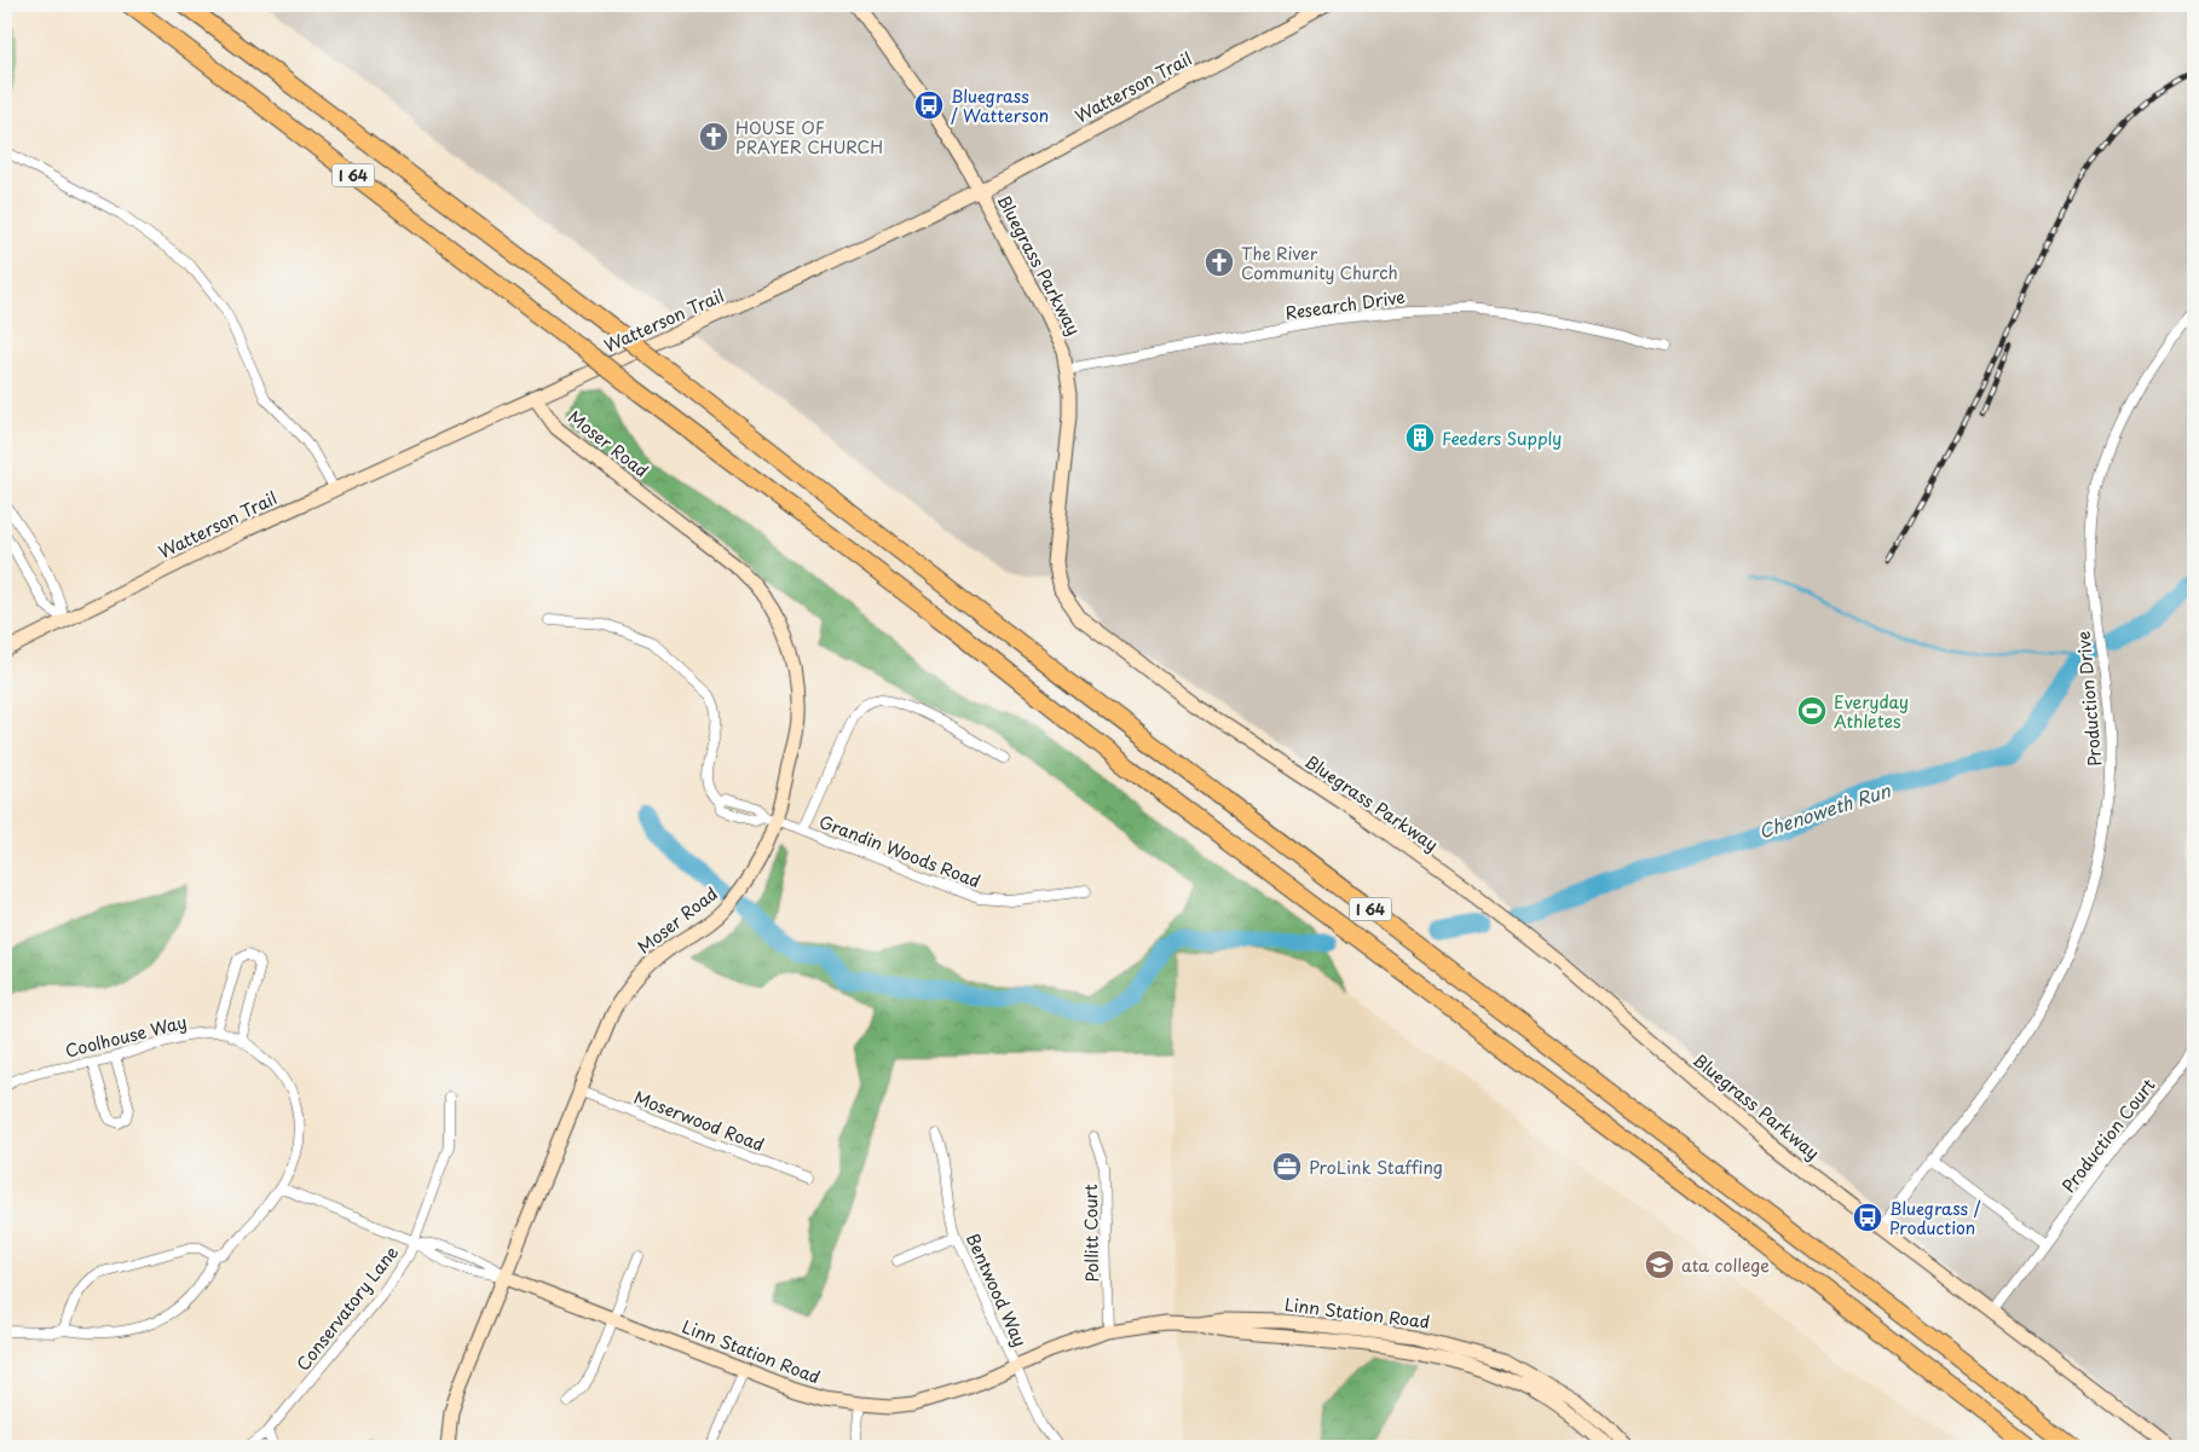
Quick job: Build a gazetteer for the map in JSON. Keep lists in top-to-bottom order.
{
  "streets": {
    "highway": ["I 64"],
    "street": [
      "Watterson Trail",
      "Bluegrass Parkway",
      "Research Drive",
      "Moser Road",
      "Production Drive",
      "Grandin Woods Road",
      "Coolhouse Way",
      "Moserwood Road",
      "Production Court",
      "Pollitt Court",
      "Bentwood Way",
      "Conservatory Lane",
      "Linn Station Road"
    ]
  },
  "crossings": [
    ["Watterson Trail", "Bluegrass Parkway"],
    ["Watterson Trail", "Moser Road"],
    ["Bluegrass Parkway", "Research Drive"],
    ["Bluegrass Parkway", "Production Drive"],
    ["Bluegrass Parkway", "Production Court"],
    ["Moser Road", "Grandin Woods Road"],
    ["Moser Road", "Moserwood Road"],
    ["Moser Road", "Linn Station Road"],
    ["Coolhouse Way", "Linn Station Road"],
    ["Pollitt Court", "Linn Station Road"],
    ["Bentwood Way", "Linn Station Road"],
    ["Conservatory Lane", "Linn Station Road"]
  ],
  "water": ["Chenoweth Run"],
  "places": {
    "bus stop": ["Bluegrass / Watterson", "Bluegrass / Production"],
    "church": ["HOUSE OF PRAYER CHURCH", "The River Community Church"],
    "building": ["Feeders Supply"],
    "sports": ["Everyday Athletes"],
    "office": ["ProLink Staffing"],
    "school or university": ["ata college"]
  }
}
